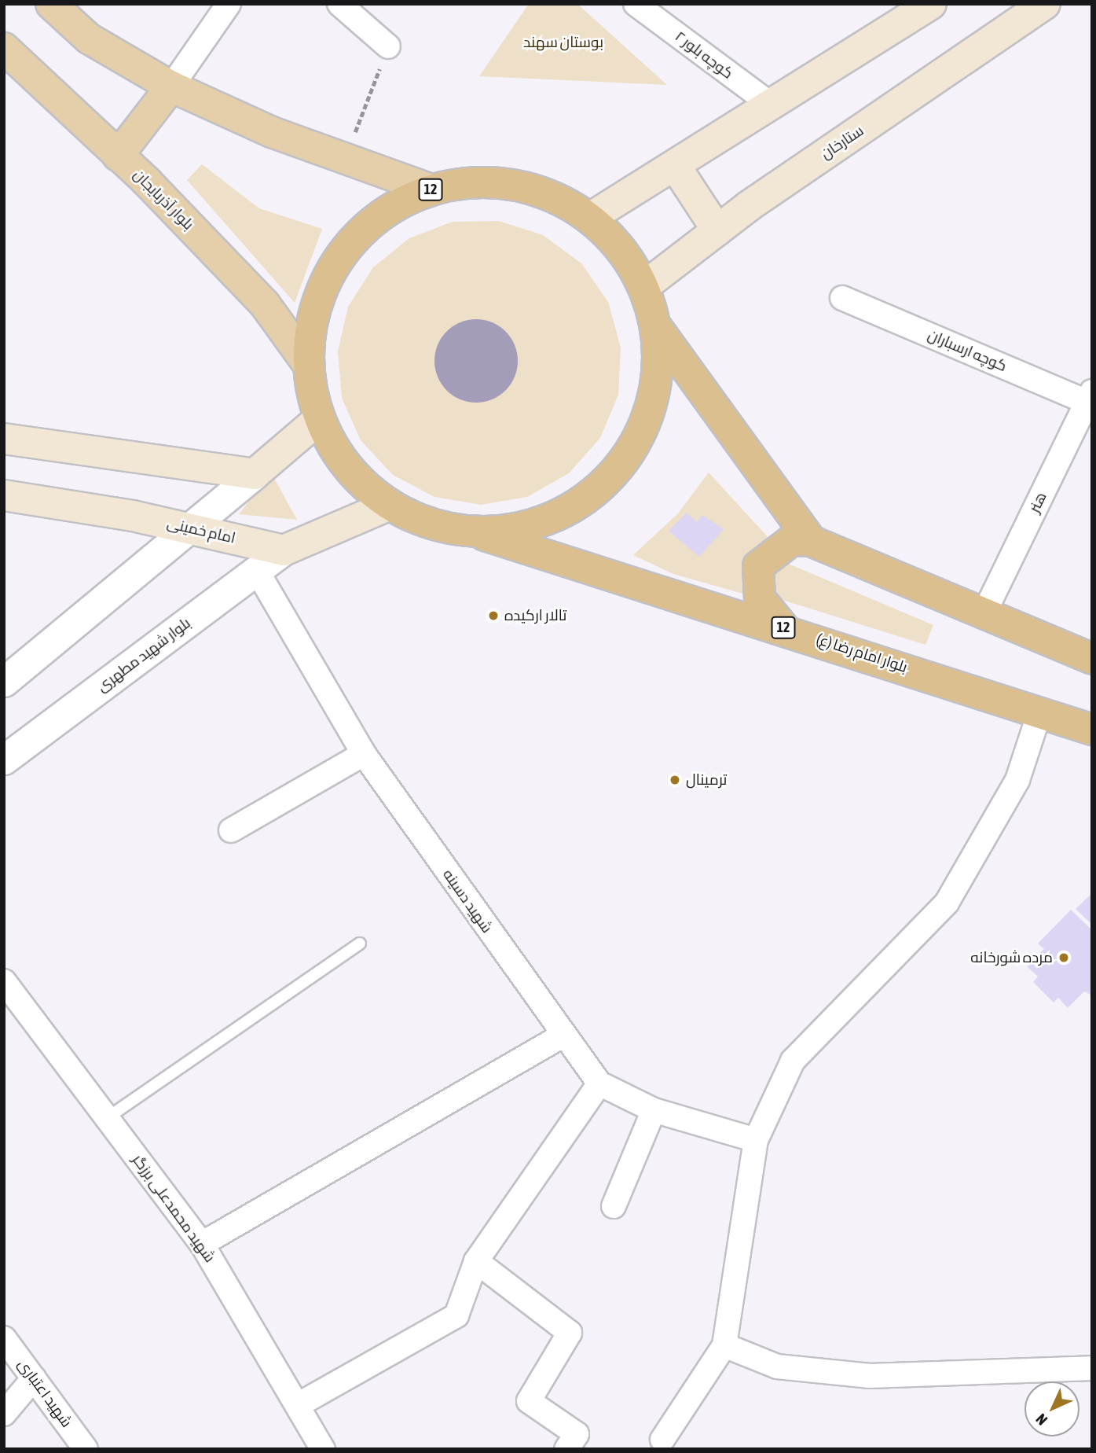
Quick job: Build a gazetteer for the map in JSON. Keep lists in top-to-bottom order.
{
  "streets": {
    "highway": ["12", "بلوار امام رضا (ع)"],
    "main road": ["ستارخان", "بلوار آذربایجان", "امام خمینی"],
    "street": [
      "کوچه بلور ۲",
      "کوچه ارسباران",
      "هنر",
      "بلوار شهید مطهری",
      "شهید دسینه",
      "شهید محمدعلی برزگر",
      "شهید اعتباری"
    ]
  },
  "crossings": [
    ["ستارخان", "12"],
    ["12", "بلوار آذربایجان"],
    ["12", "بلوار امام رضا (ع)"],
    ["کوچه ارسباران", "هنر"],
    ["امام خمینی", "بلوار شهید مطهری"],
    ["بلوار شهید مطهری", "شهید دسینه"]
  ],
  "parks": ["بوستان سهند"],
  "places": ["تالار ارکیده", "ترمینال", "مرده شورخانه"],
  "north": "bottom left"
}
